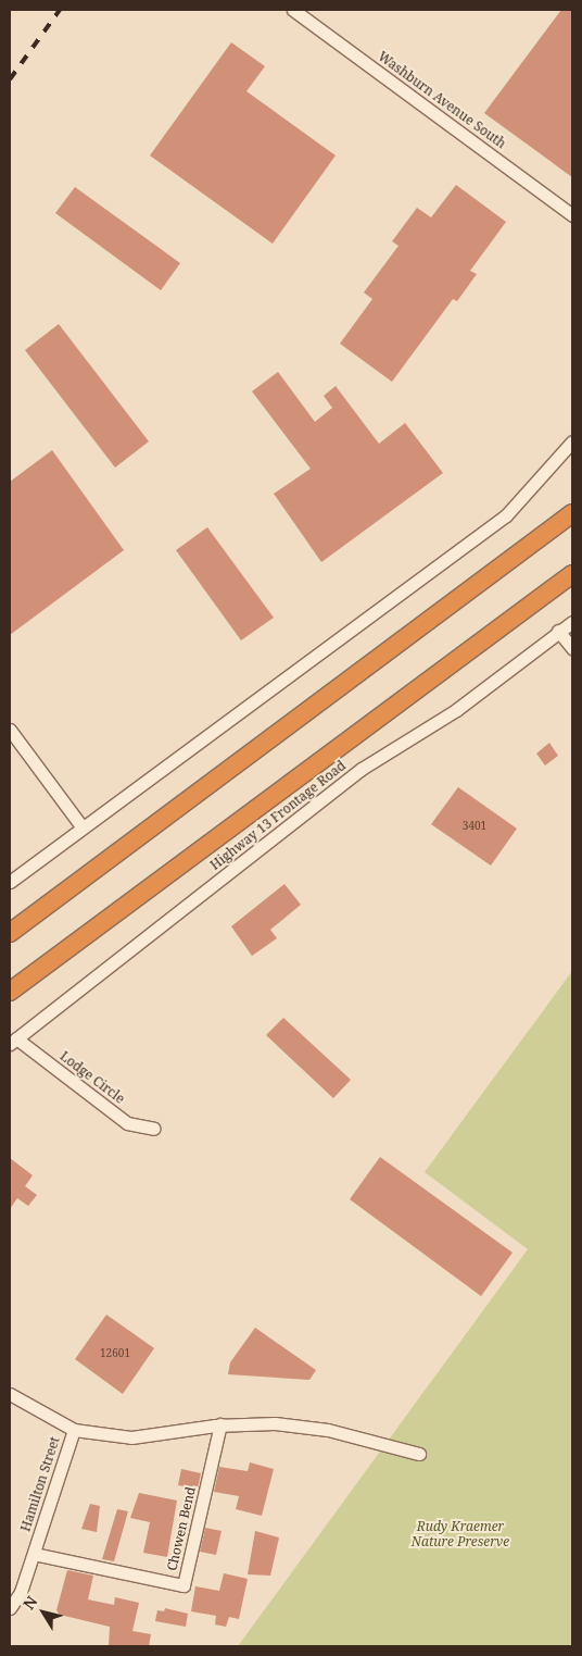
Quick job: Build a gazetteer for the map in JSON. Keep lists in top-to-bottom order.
{
  "streets": {
    "street": [
      "Washburn Avenue South",
      "Highway 13 Frontage Road",
      "Lodge Circle",
      "Hamilton Street",
      "Chowen Bend"
    ]
  },
  "crossings": [
    ["Highway 13 Frontage Road", "Lodge Circle"],
    ["Hamilton Street", "Chowen Bend"]
  ],
  "parks": ["Rudy Kraemer Nature Preserve"],
  "house_numbers": ["3401", "12601"],
  "north": "top left"
}
